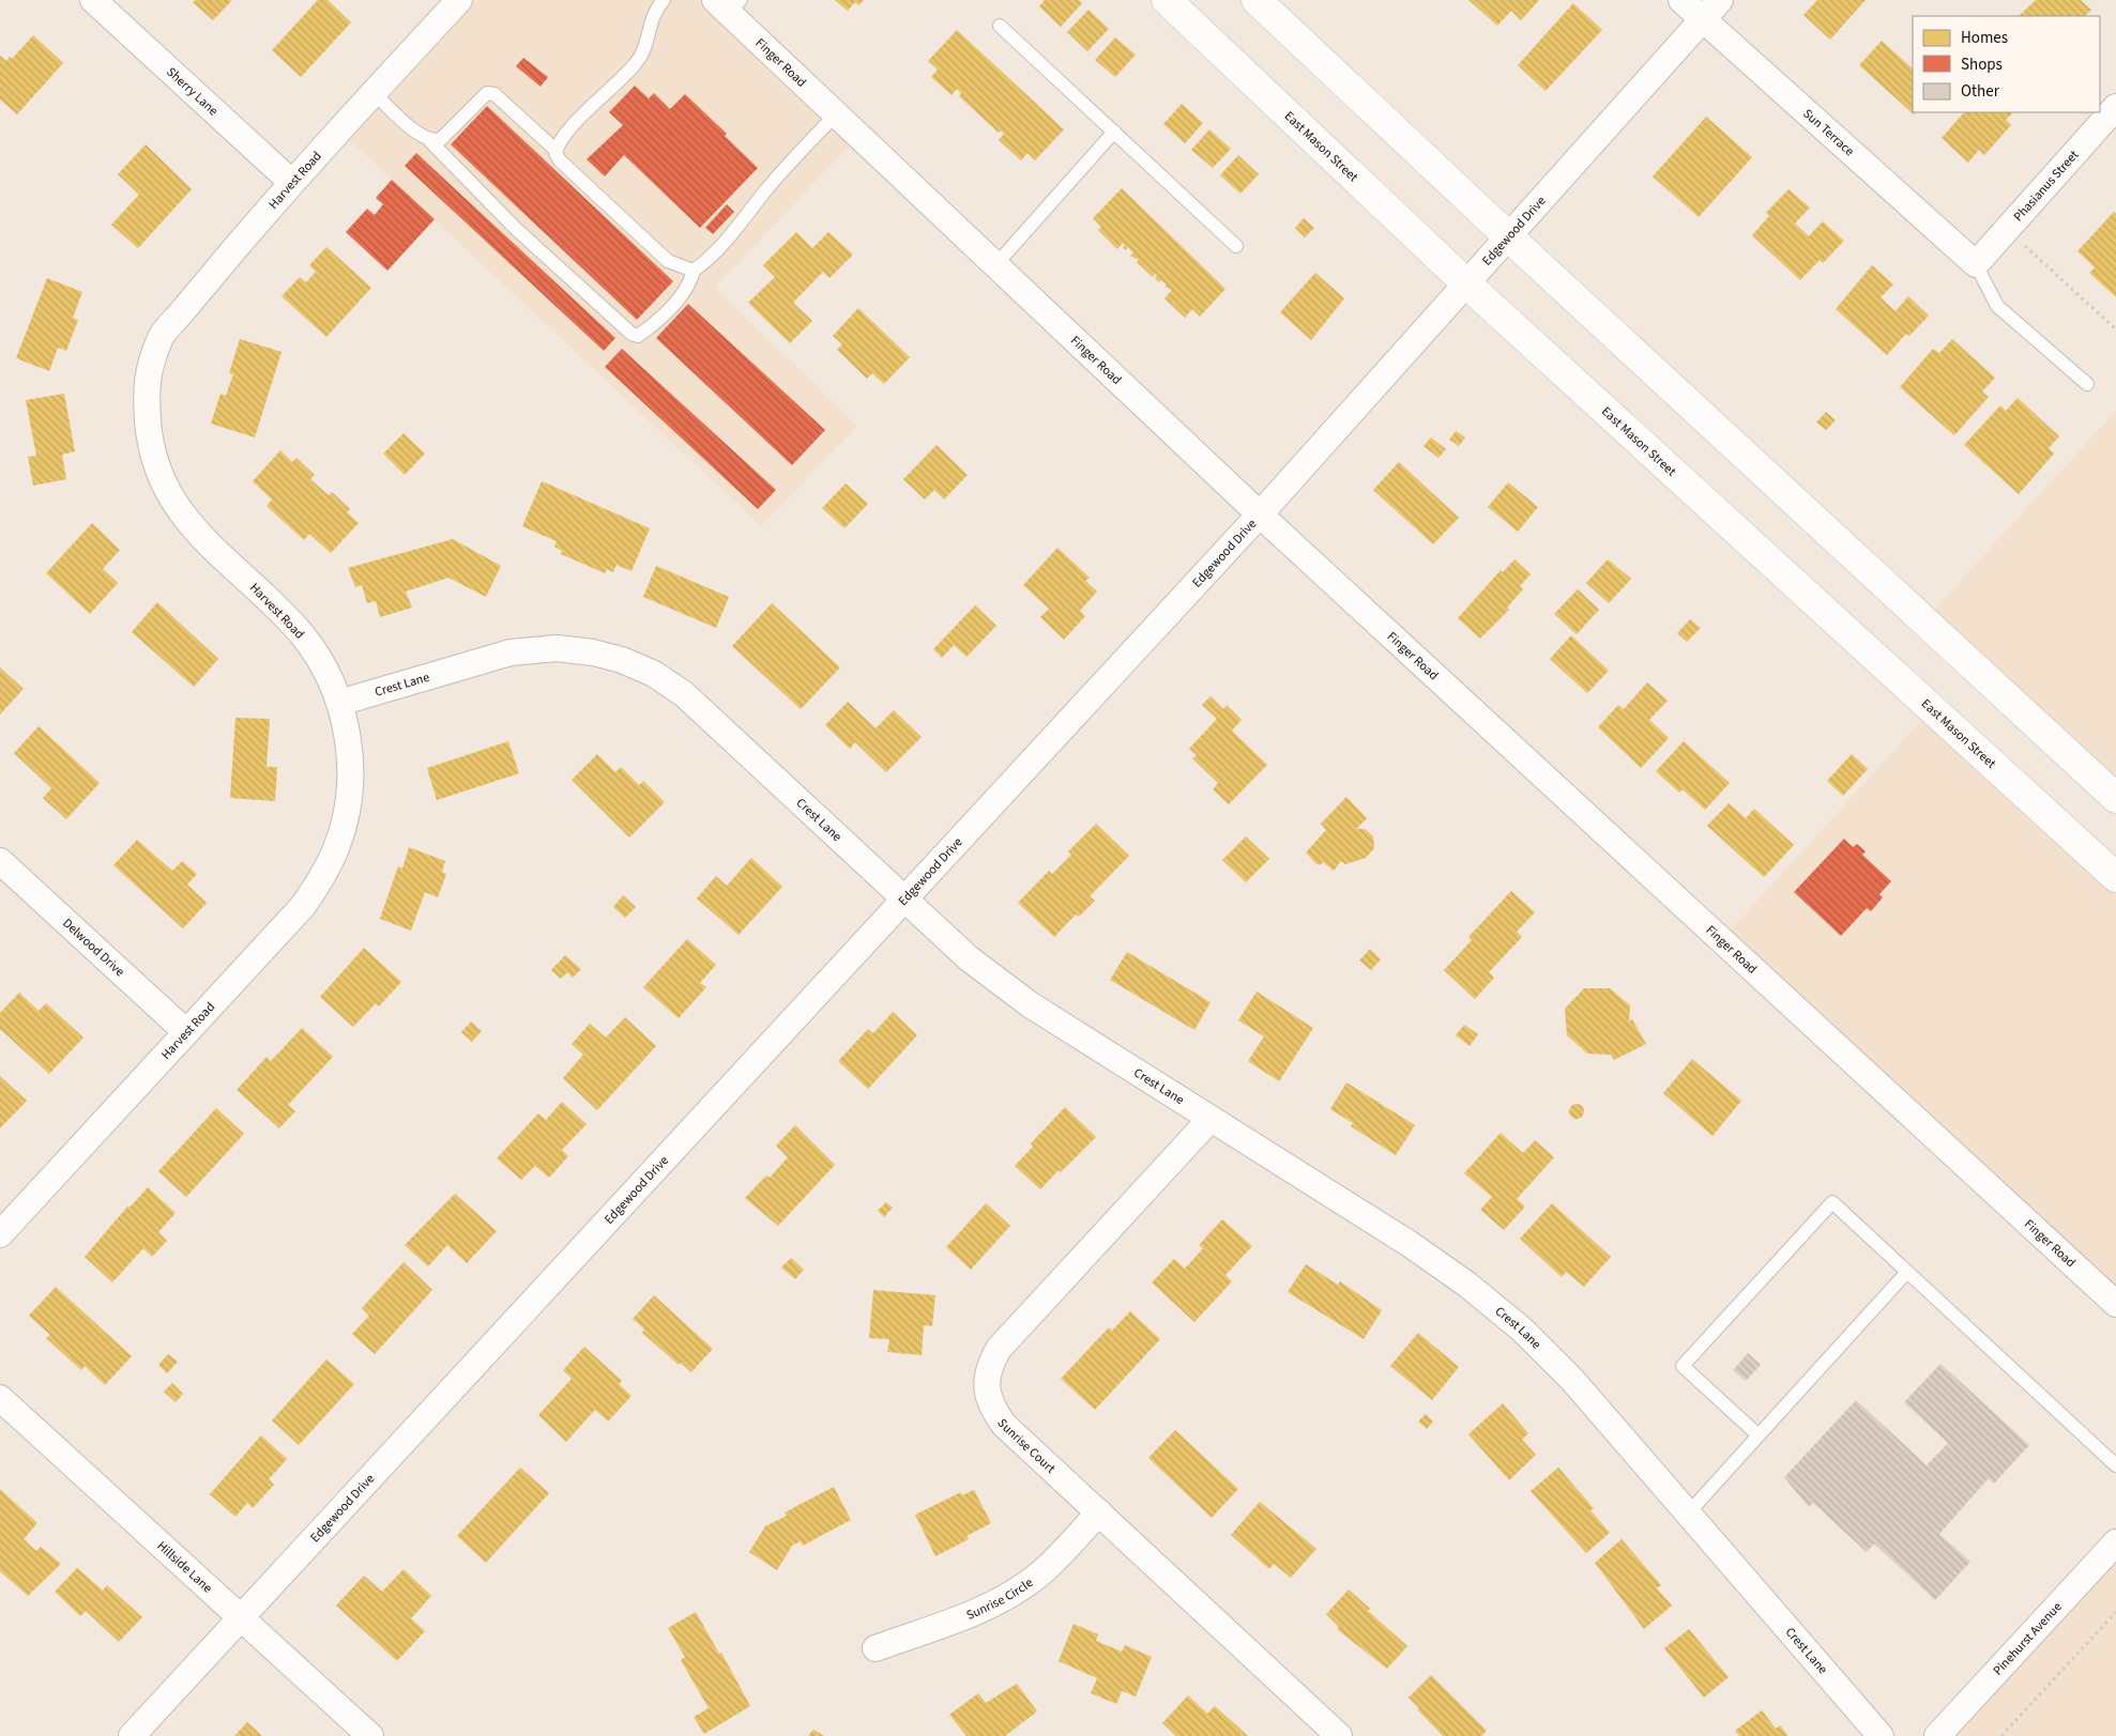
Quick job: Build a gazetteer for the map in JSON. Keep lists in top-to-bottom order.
{
  "streets": {
    "main road": ["East Mason Street"],
    "street": [
      "Finger Road",
      "Sherry Lane",
      "Sun Terrace",
      "Harvest Road",
      "Phasianus Street",
      "Edgewood Drive",
      "Crest Lane",
      "Delwood Drive",
      "Sunrise Court",
      "Hillside Lane",
      "Sunrise Circle",
      "Pinehurst Avenue"
    ]
  },
  "crossings": [
    ["Finger Road", "Edgewood Drive"],
    ["Sherry Lane", "Harvest Road"],
    ["Sun Terrace", "Phasianus Street"],
    ["Sun Terrace", "Edgewood Drive"],
    ["East Mason Street", "Edgewood Drive"],
    ["Harvest Road", "Crest Lane"],
    ["Harvest Road", "Delwood Drive"],
    ["Edgewood Drive", "Crest Lane"],
    ["Edgewood Drive", "Hillside Lane"],
    ["Crest Lane", "Sunrise Court"],
    ["Sunrise Court", "Sunrise Circle"]
  ],
  "legend": ["Homes", "Shops", "Other"]
}
